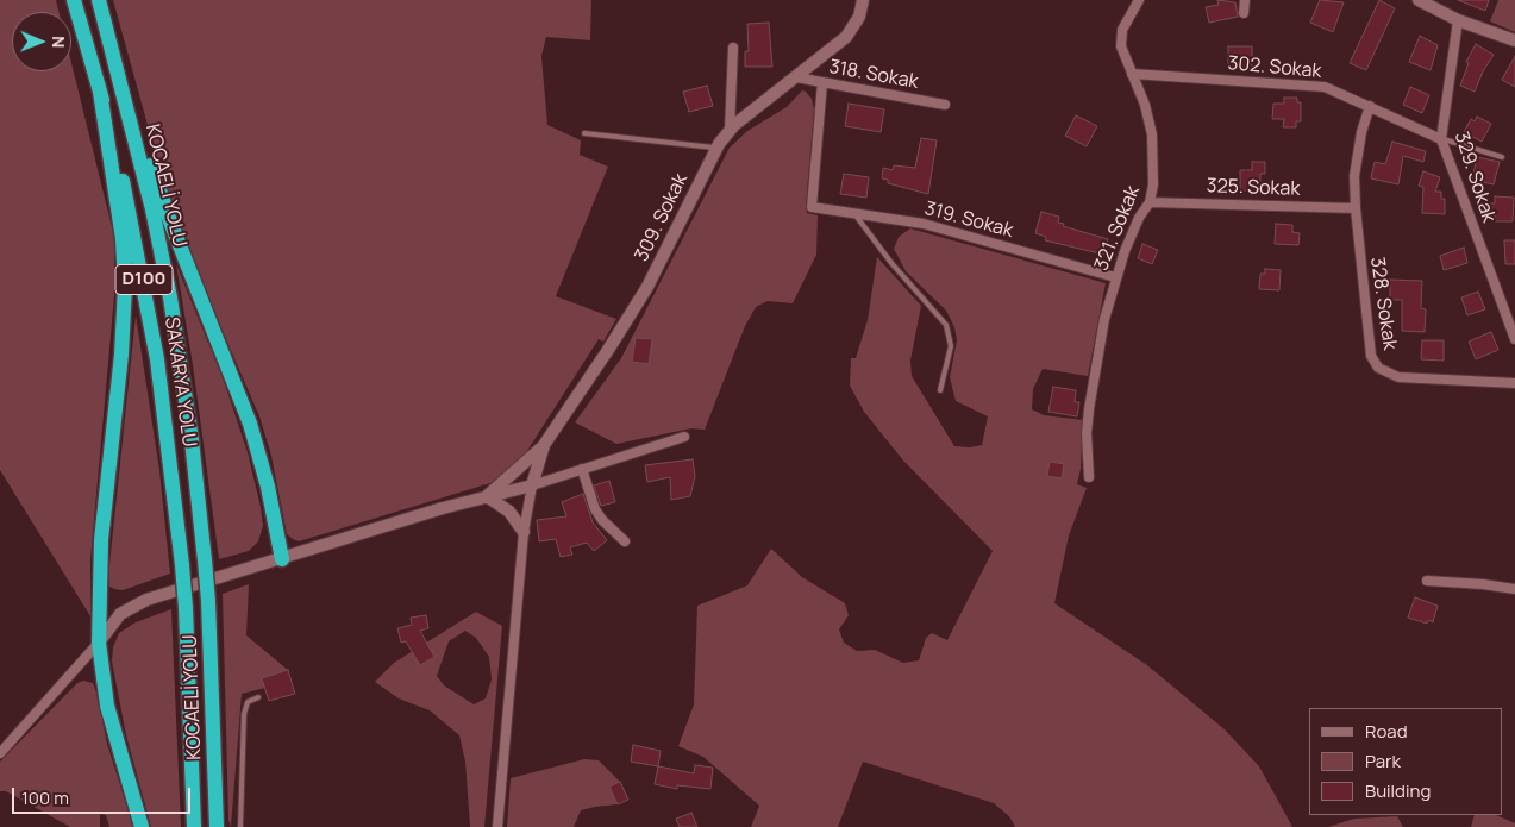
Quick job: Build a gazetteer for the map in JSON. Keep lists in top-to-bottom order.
{
  "streets": {
    "highway": ["KOCAELİ YOLU", "D100", "SAKARYA YOLU"],
    "street": [
      "302. Sokak",
      "318. Sokak",
      "329. Sokak",
      "325. Sokak",
      "309. Sokak",
      "319. Sokak",
      "321. Sokak",
      "328. Sokak"
    ]
  },
  "crossings": [
    ["302. Sokak", "329. Sokak"],
    ["302. Sokak", "321. Sokak"],
    ["302. Sokak", "328. Sokak"],
    ["318. Sokak", "309. Sokak"],
    ["318. Sokak", "319. Sokak"],
    ["325. Sokak", "321. Sokak"],
    ["325. Sokak", "328. Sokak"],
    ["319. Sokak", "321. Sokak"]
  ],
  "legend": ["Road", "Park", "Building"],
  "scale_bar": "100 m",
  "north": "right"
}
